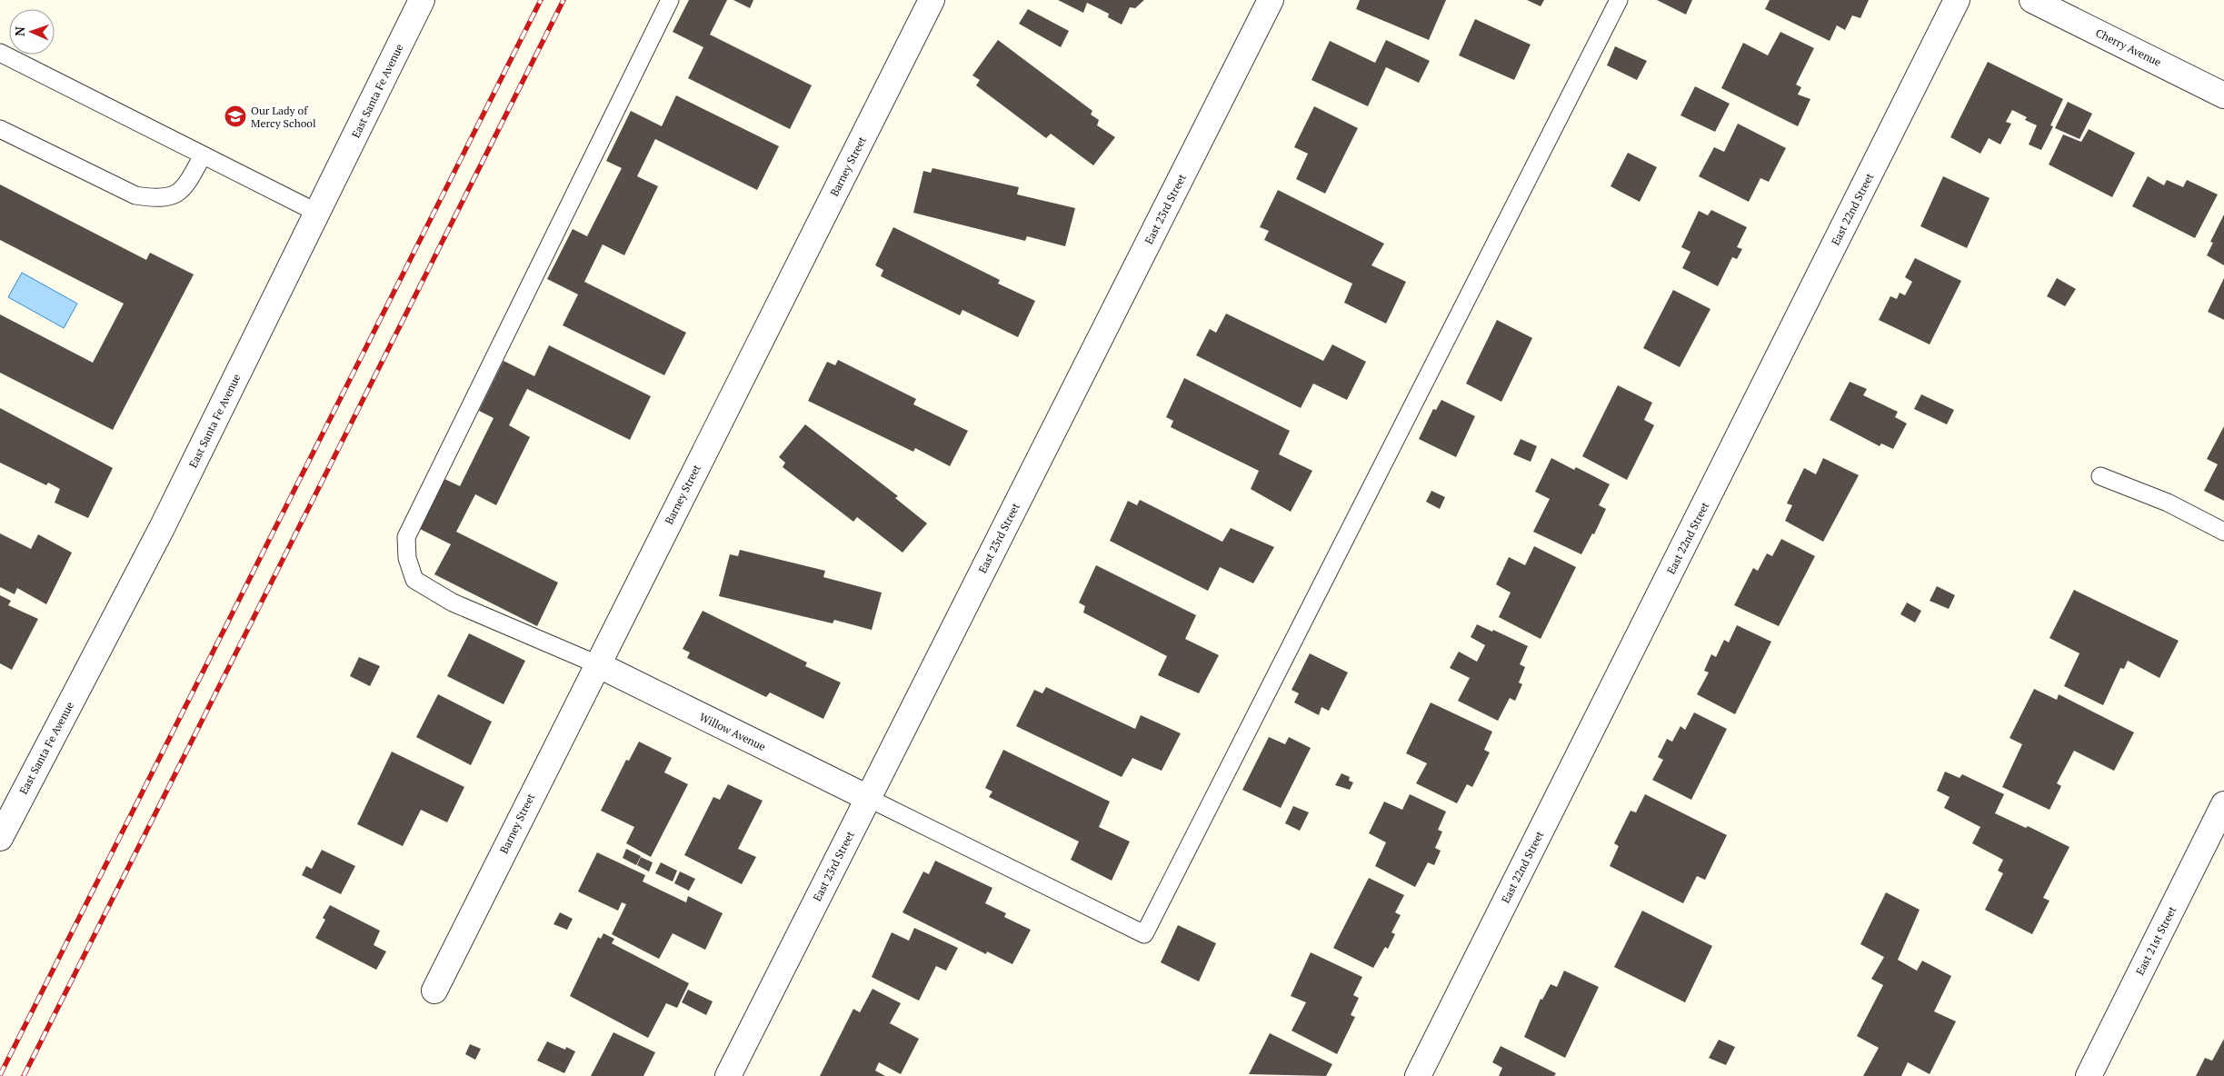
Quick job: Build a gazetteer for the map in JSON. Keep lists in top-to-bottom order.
{
  "streets": {
    "street": [
      "Cherry Avenue",
      "East Santa Fe Avenue",
      "Barney Street",
      "East 23rd Street",
      "East 22nd Street",
      "Willow Avenue",
      "East 21st Street"
    ]
  },
  "crossings": [
    ["Barney Street", "Willow Avenue"],
    ["East 23rd Street", "Willow Avenue"]
  ],
  "places": {
    "school or university": ["Our Lady of Mercy School"]
  },
  "north": "left"
}
